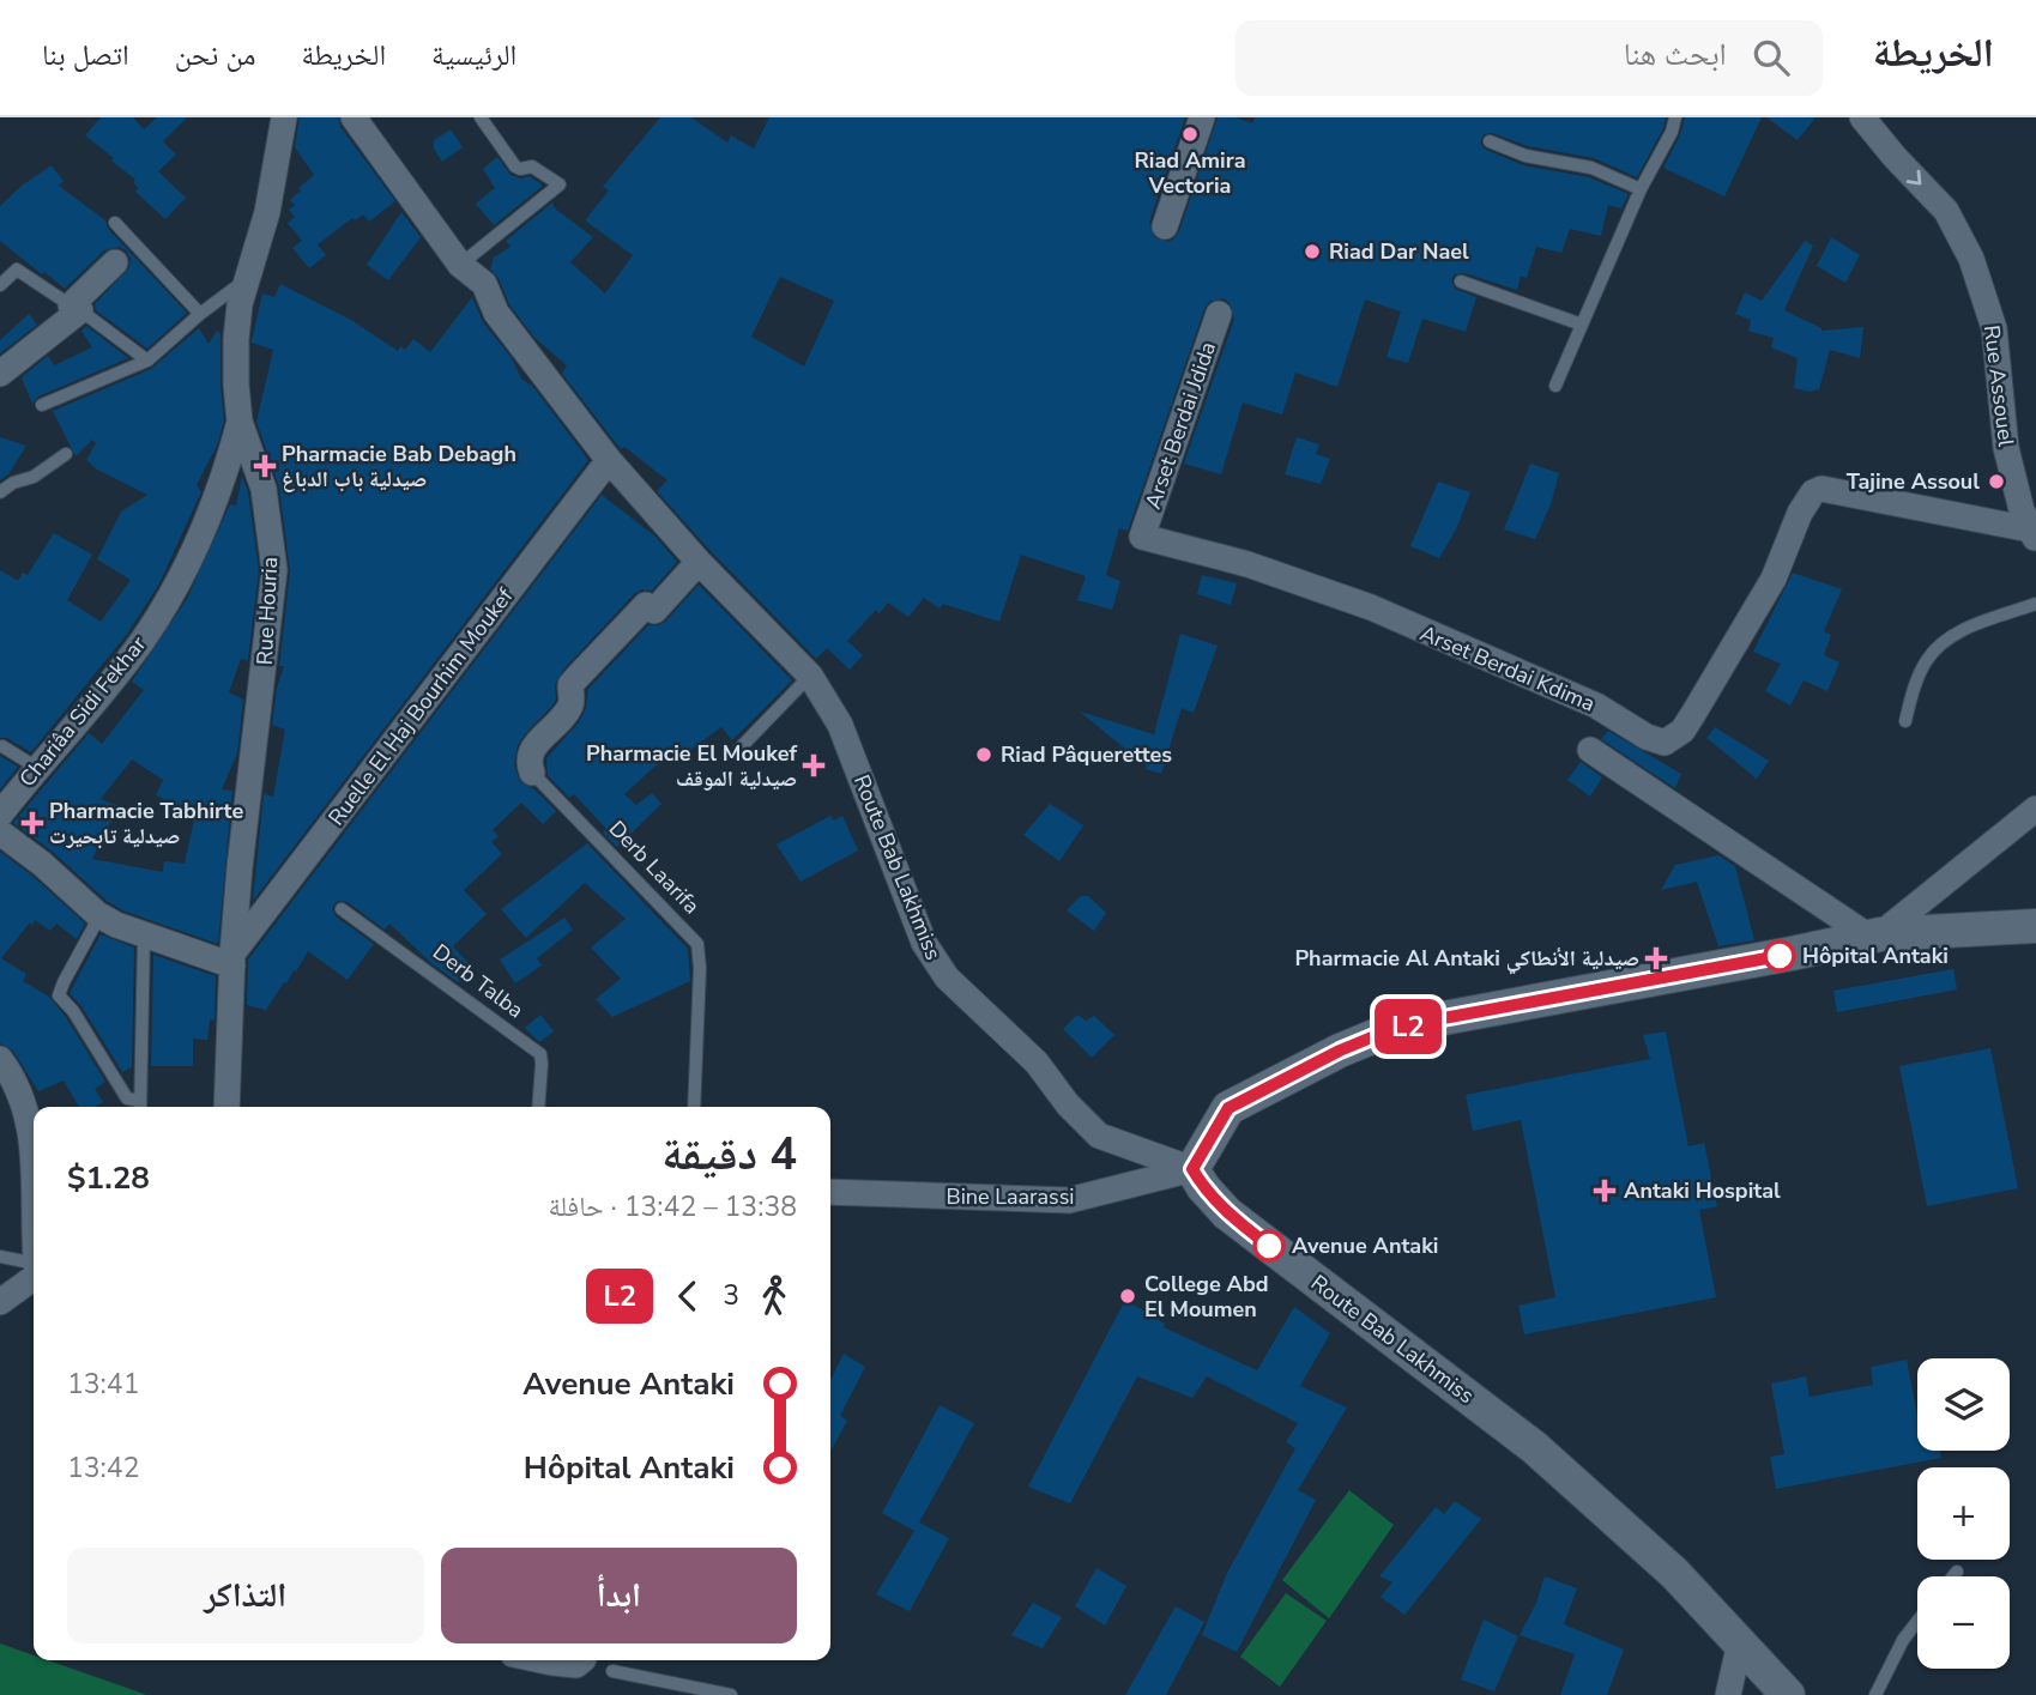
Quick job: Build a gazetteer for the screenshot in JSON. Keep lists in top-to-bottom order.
{
  "streets": {
    "street": [
      "Rue Assouel",
      "Arset Berdai Jdida",
      "Rue Houria",
      "Arset Berdai Kdima",
      "Ruelle El Haj Bourhim Moukef",
      "Chariâa Sidi Fekhar",
      "Route Bab Lakhmiss",
      "Bine Laarassi"
    ],
    "lane": ["Derb Laarifa", "Derb Talba"]
  },
  "crossings": [
    ["Rue Assouel", "Arset Berdai Kdima"],
    ["Arset Berdai Jdida", "Arset Berdai Kdima"],
    ["Rue Houria", "Ruelle El Haj Bourhim Moukef"],
    ["Rue Houria", "Chariâa Sidi Fekhar"],
    ["Ruelle El Haj Bourhim Moukef", "Route Bab Lakhmiss"],
    ["Route Bab Lakhmiss", "Bine Laarassi"]
  ],
  "one_way": ["Rue Assouel"],
  "places": {
    "other": [
      "Riad Amira Vectoria",
      "Riad Dar Nael",
      "Tajine Assoul",
      "Riad Pâquerettes",
      "Hôpital Antaki",
      "Avenue Antaki",
      "College Abd El Moumen"
    ],
    "health": [
      "Pharmacie Bab Debagh صيدلية باب الدباغ",
      "Pharmacie El Moukef صيدلية الموقف",
      "Pharmacie Tabhirte صيدلية تابحيرت",
      "Pharmacie Al Antaki صيدلية الأنطاكي",
      "Antaki Hospital"
    ]
  },
  "lines": ["bus line L2"],
  "page": {
    "header": "الخريطة",
    "search": "ابحث هنا",
    "nav": [
      "الرئيسية",
      "الخريطة",
      "من نحن",
      "اتصل بنا"
    ],
    "on_map": "L2",
    "heading": ["4 دقيقة", "13:38 – 13:42 · حافلة", "$1.28"],
    "legs": ["3", "L2"],
    "list": [
      {
        "name": "Avenue Antaki",
        "value": "13:41"
      },
      {
        "name": "Hôpital Antaki",
        "value": "13:42"
      }
    ],
    "map_buttons": ["+", "−"],
    "buttons": ["ابدأ", "التذاكر"]
  }
}
